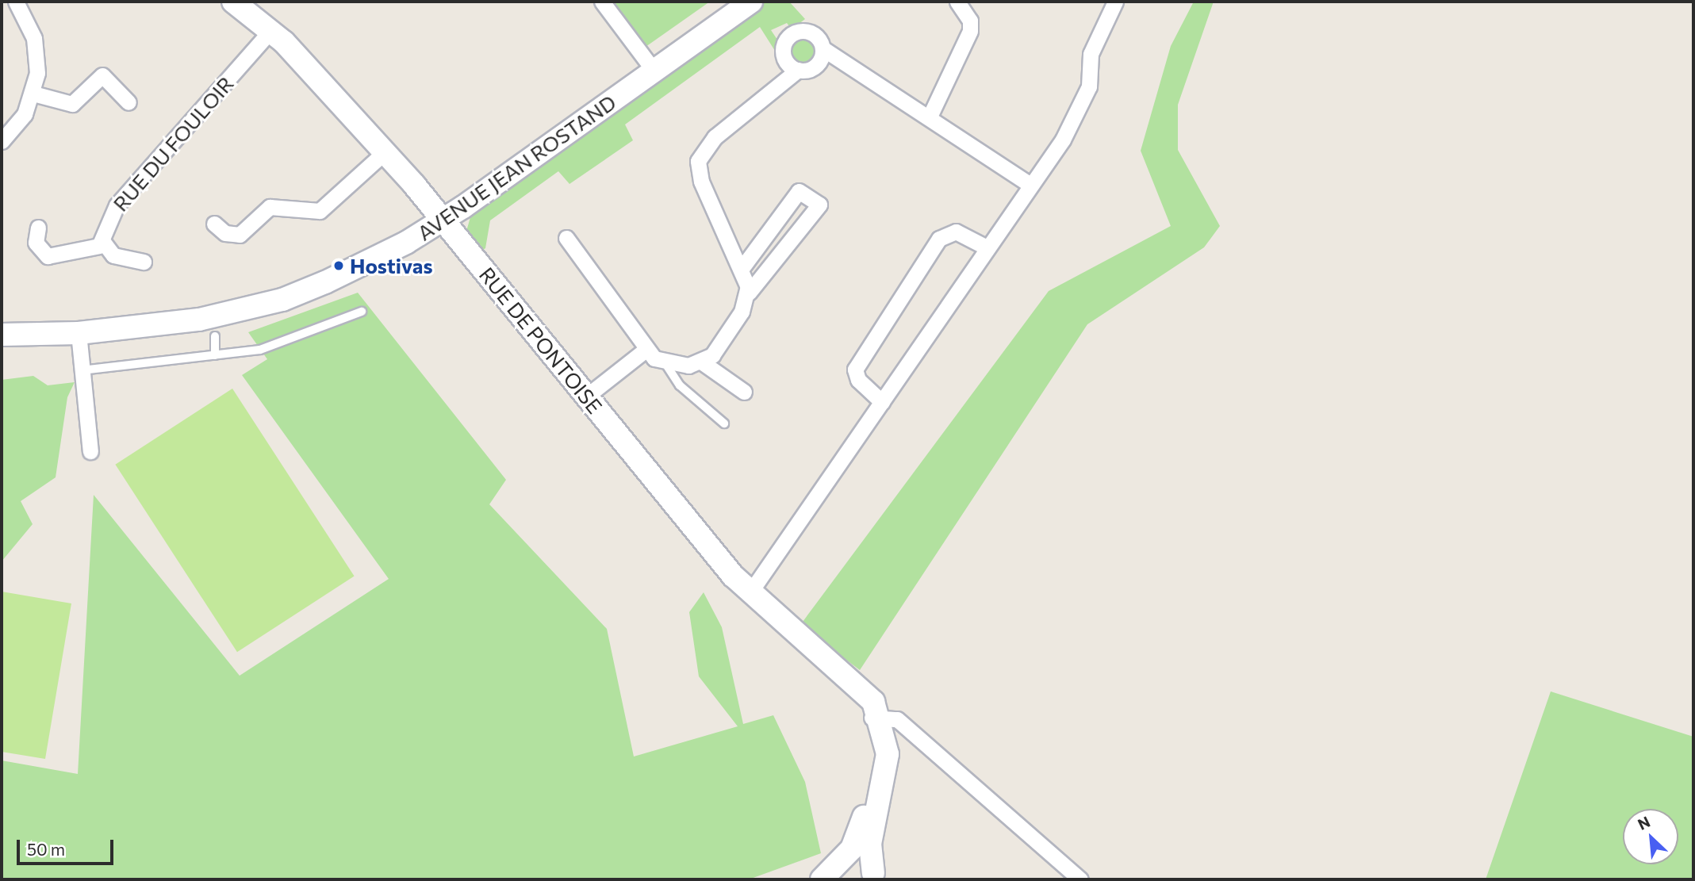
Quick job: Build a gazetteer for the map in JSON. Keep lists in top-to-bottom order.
{
  "streets": {
    "street": ["RUE DU FOULOIR", "AVENUE JEAN ROSTAND", "RUE DE PONTOISE"]
  },
  "crossings": [
    ["RUE DU FOULOIR", "RUE DE PONTOISE"],
    ["AVENUE JEAN ROSTAND", "RUE DE PONTOISE"]
  ],
  "places": ["Hostivas"],
  "scale_bar": "50 m",
  "north": "top left"
}
